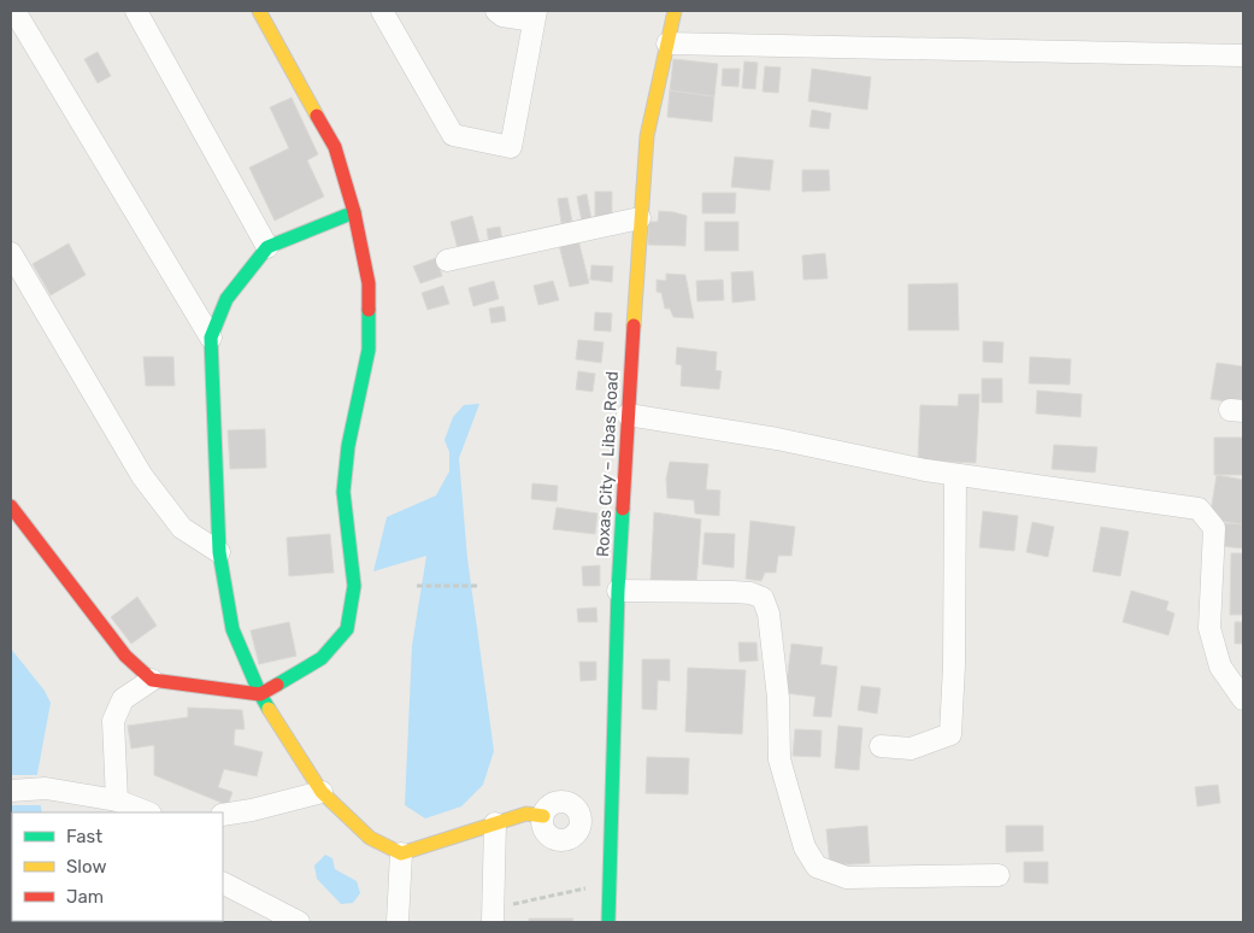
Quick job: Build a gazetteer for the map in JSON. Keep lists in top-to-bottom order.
{
  "streets": {
    "street": ["Roxas City – Libas Road"]
  },
  "legend": ["Fast", "Slow", "Jam"]
}
